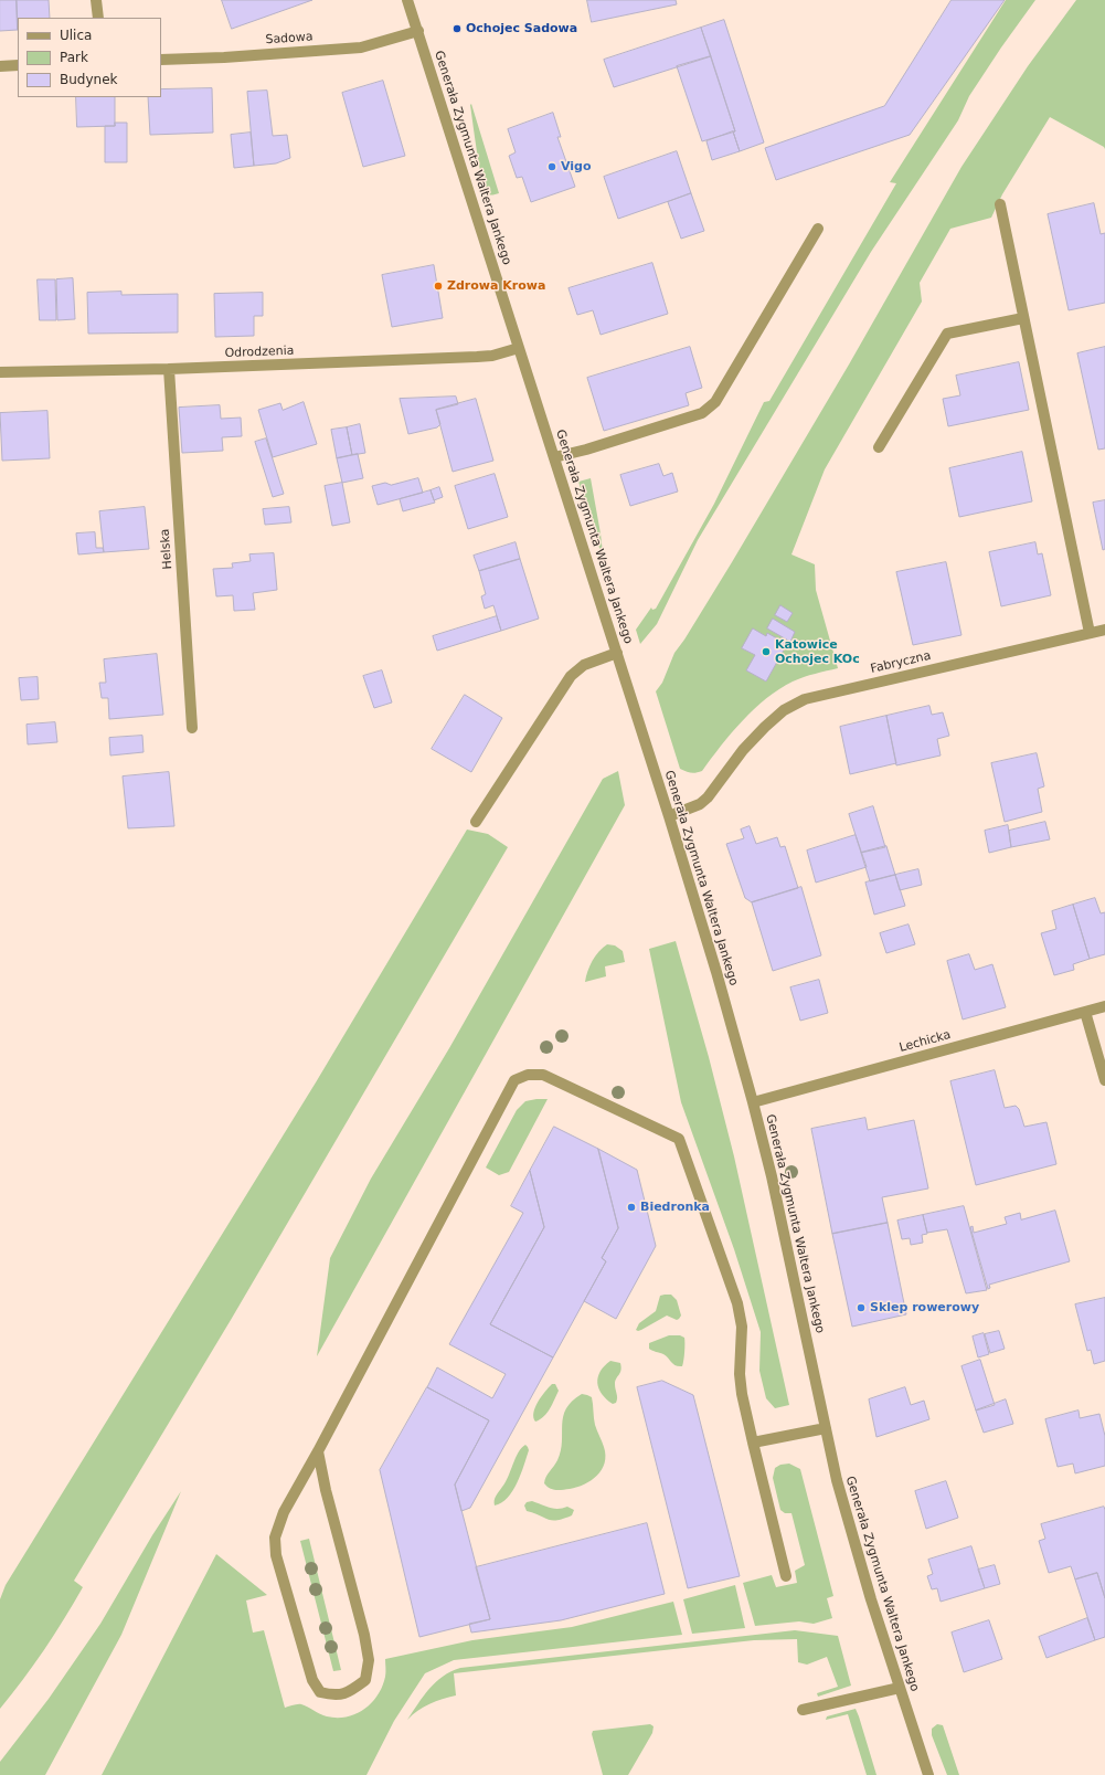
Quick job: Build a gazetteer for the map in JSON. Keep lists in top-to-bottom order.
{
  "streets": {
    "street": [
      "Sadowa",
      "Generała Zygmunta Waltera Jankego",
      "Odrodzenia",
      "Helska",
      "Fabryczna",
      "Lechicka"
    ]
  },
  "crossings": [
    ["Sadowa", "Generała Zygmunta Waltera Jankego"],
    ["Generała Zygmunta Waltera Jankego", "Odrodzenia"],
    ["Generała Zygmunta Waltera Jankego", "Fabryczna"],
    ["Generała Zygmunta Waltera Jankego", "Lechicka"],
    ["Odrodzenia", "Helska"]
  ],
  "places": [
    "Ochojec Sadowa",
    "Vigo",
    "Zdrowa Krowa",
    "Katowice Ochojec KOc",
    "Biedronka",
    "Sklep rowerowy"
  ],
  "legend": ["Ulica", "Park", "Budynek"]
}
